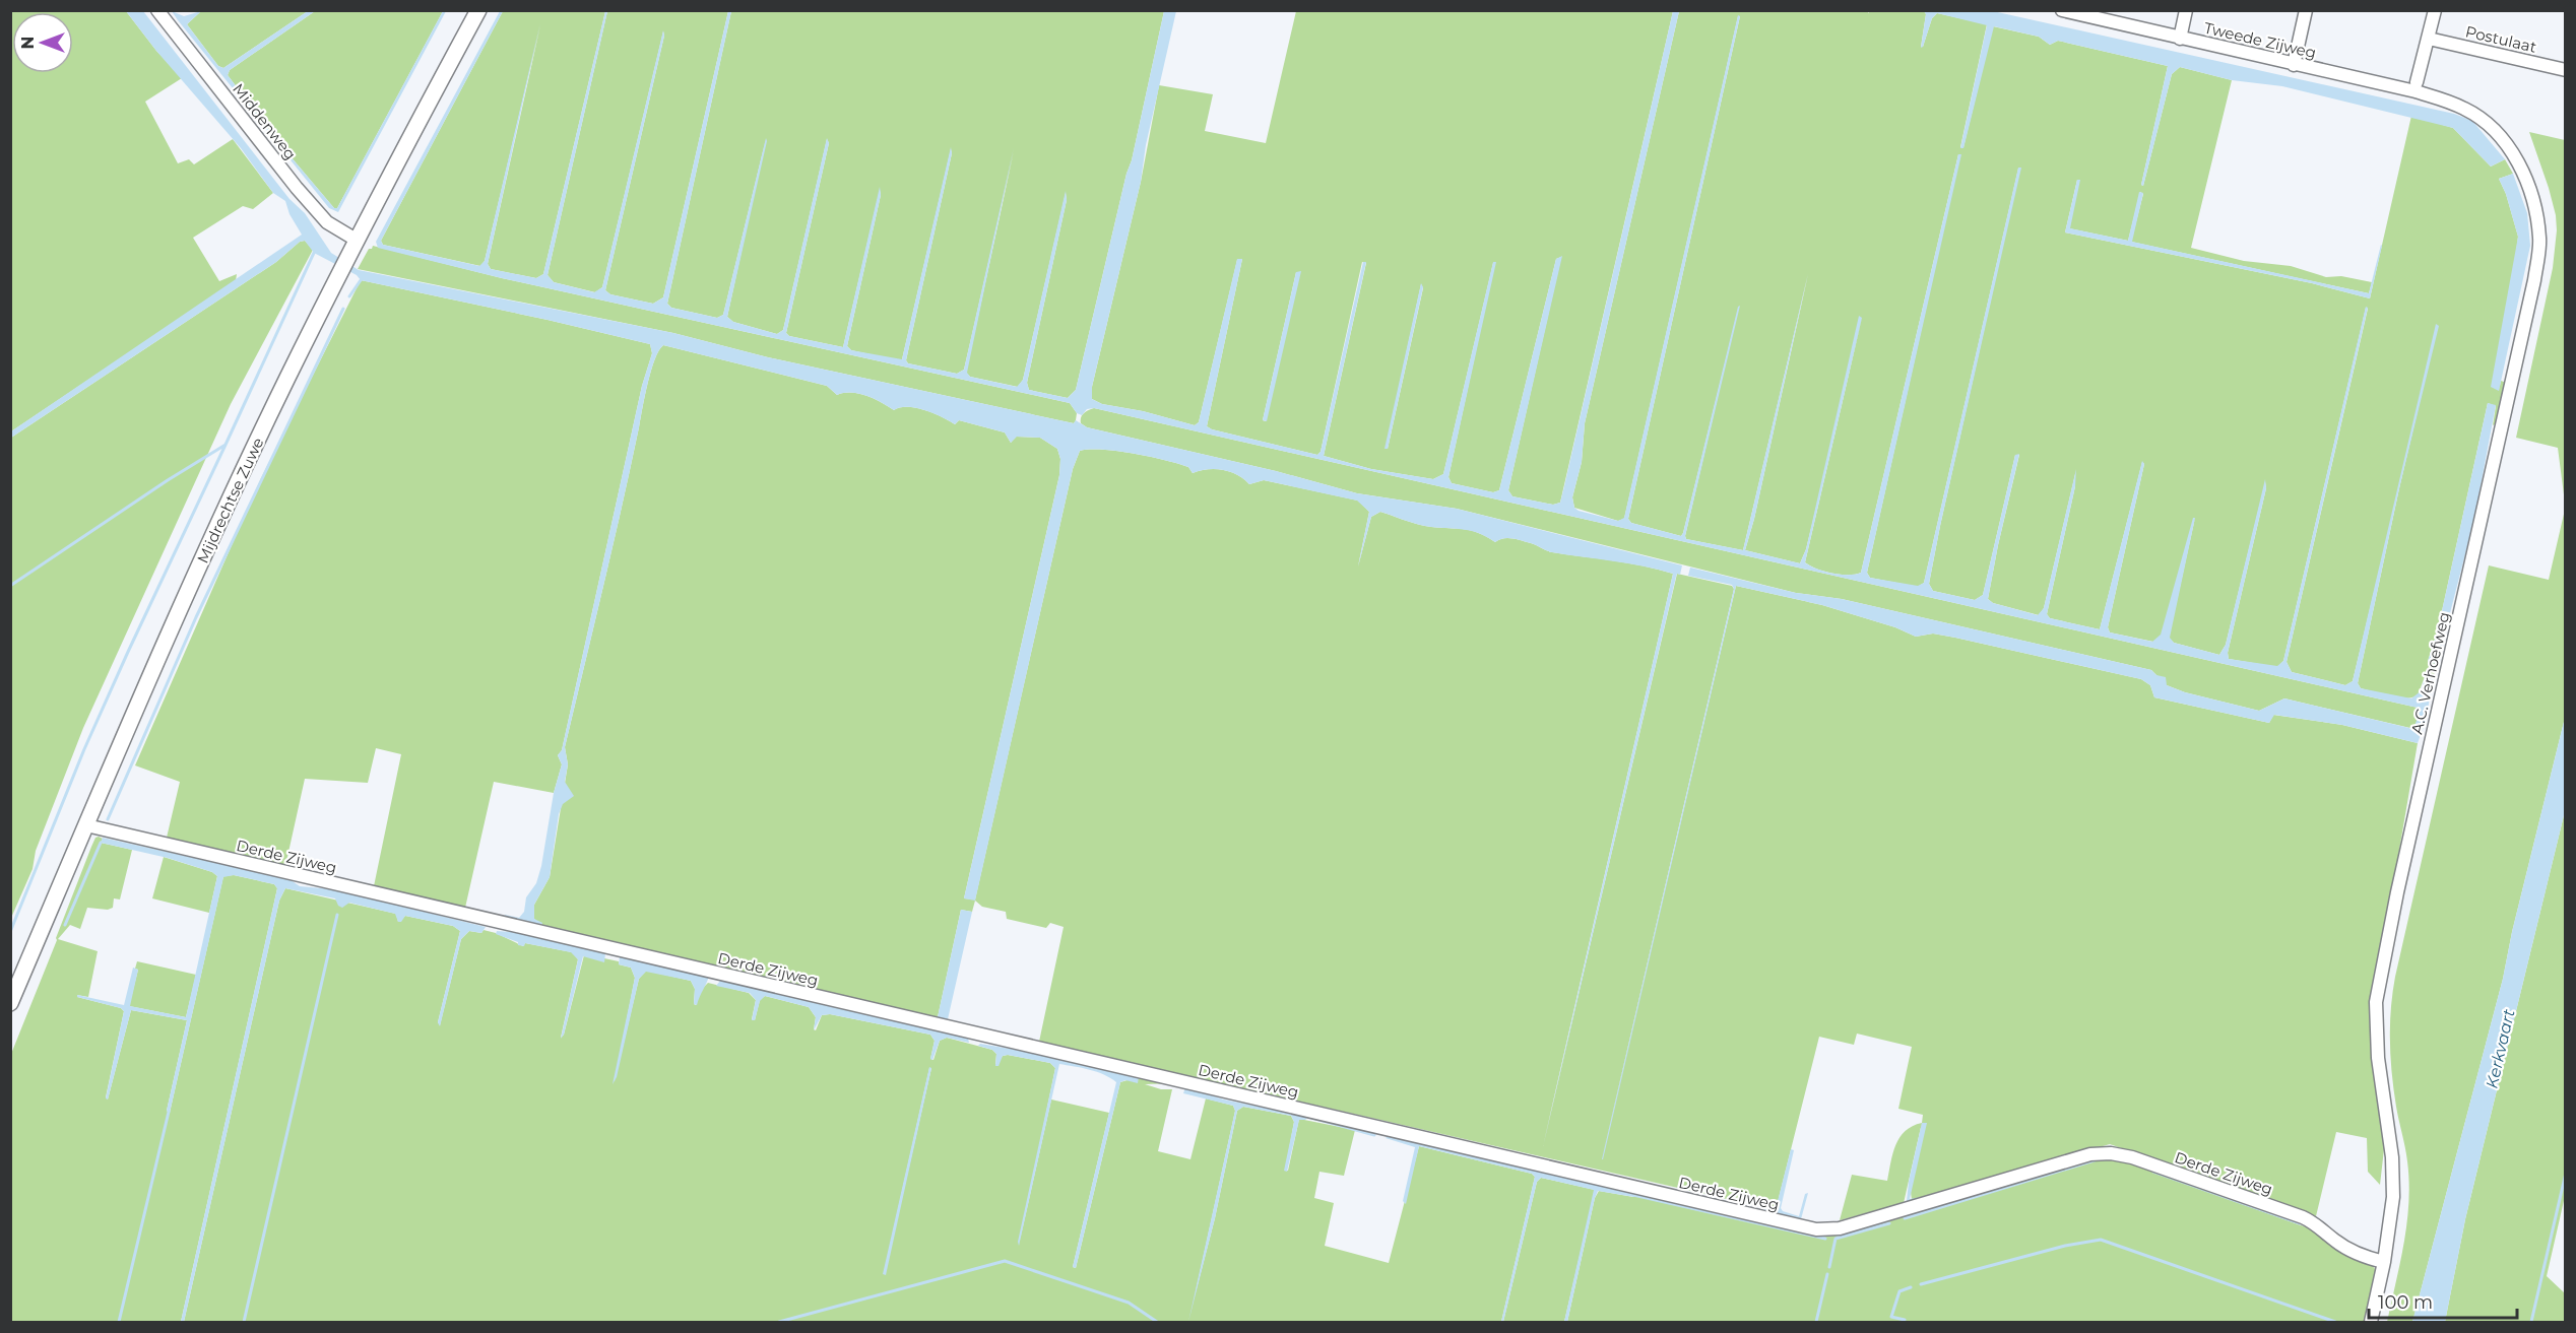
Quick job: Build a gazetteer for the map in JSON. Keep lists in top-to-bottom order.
{
  "streets": {
    "main road": ["Mijdrechtse Zuwe"],
    "street": [
      "Postulaat",
      "Tweede Zijweg",
      "Middenweg",
      "A.C. Verhoefweg",
      "Derde Zijweg"
    ]
  },
  "crossings": [
    ["Tweede Zijweg", "A.C. Verhoefweg"],
    ["Middenweg", "Mijdrechtse Zuwe"],
    ["Mijdrechtse Zuwe", "Derde Zijweg"],
    ["A.C. Verhoefweg", "Derde Zijweg"]
  ],
  "water": ["Kerkvaart"],
  "scale_bar": "100 m",
  "north": "left"
}
